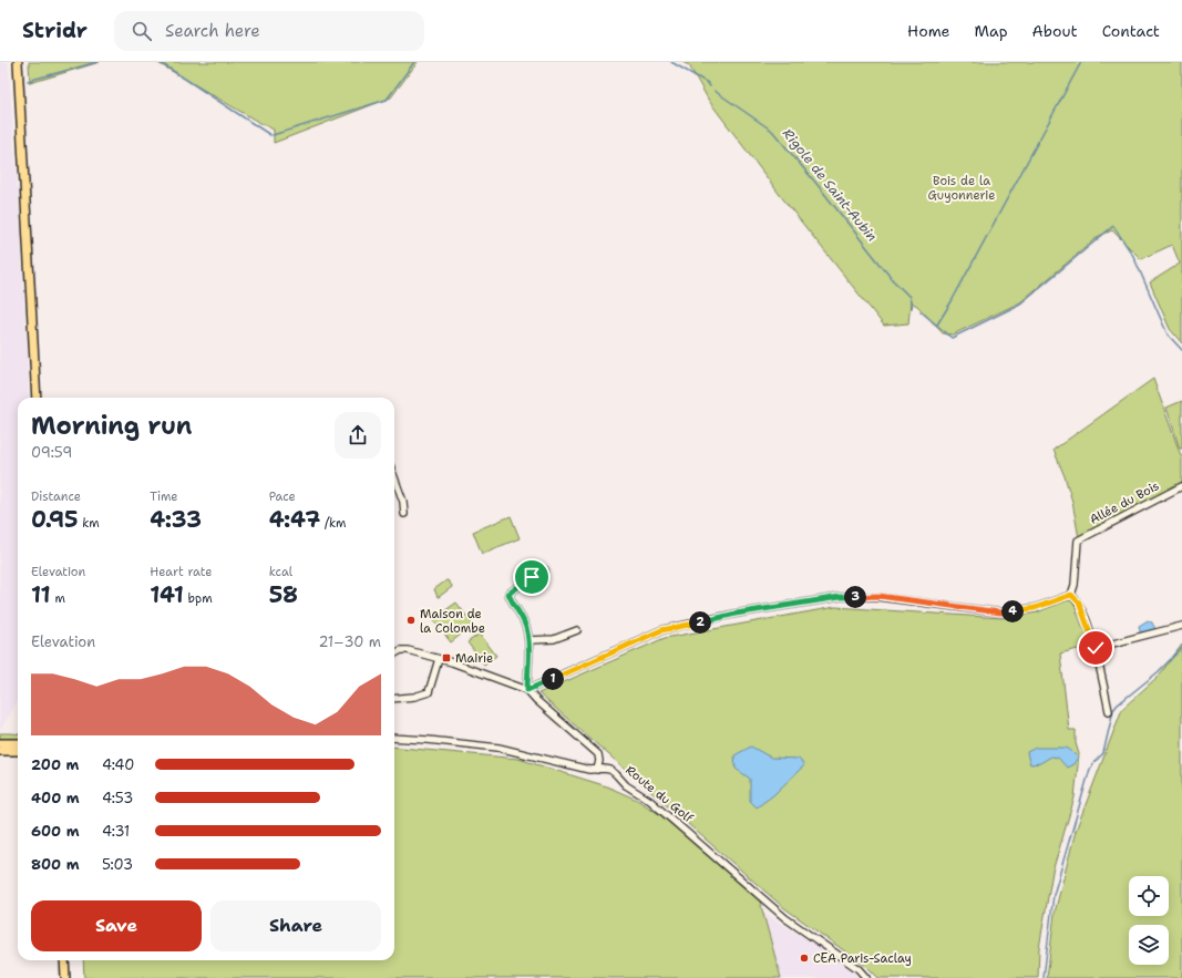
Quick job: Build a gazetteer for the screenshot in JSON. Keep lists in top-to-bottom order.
{
  "streets": {
    "street": ["Allée du Bois", "Route du Golf"]
  },
  "water": ["Rigole de Saint-Aubin"],
  "parks": ["Bois de la Guyonnerie"],
  "places": {
    "other": ["Maison de la Colombe", "CEA Paris-Saclay"],
    "transit": ["Mairie"]
  },
  "page": {
    "header": "Stridr",
    "search": "Search here",
    "nav": [
      "Home",
      "Map",
      "About",
      "Contact"
    ],
    "heading": ["Morning run", "09:59"],
    "stats": [
      ["Distance", "0.95 km"],
      ["Time", "4:33"],
      ["Pace", "4:47 /km"],
      ["Elevation", "11 m"],
      ["Heart rate", "141 bpm"],
      ["kcal", "58"]
    ],
    "pins": [
      "3",
      "4",
      "2",
      "1"
    ],
    "chart": ["Elevation", "21–30 m"],
    "list": [
      {
        "name": "200 m",
        "note": "4:40"
      },
      {
        "name": "400 m",
        "note": "4:53"
      },
      {
        "name": "600 m",
        "note": "4:31"
      },
      {
        "name": "800 m",
        "note": "5:03"
      }
    ],
    "buttons": ["Save", "Share"]
  }
}
